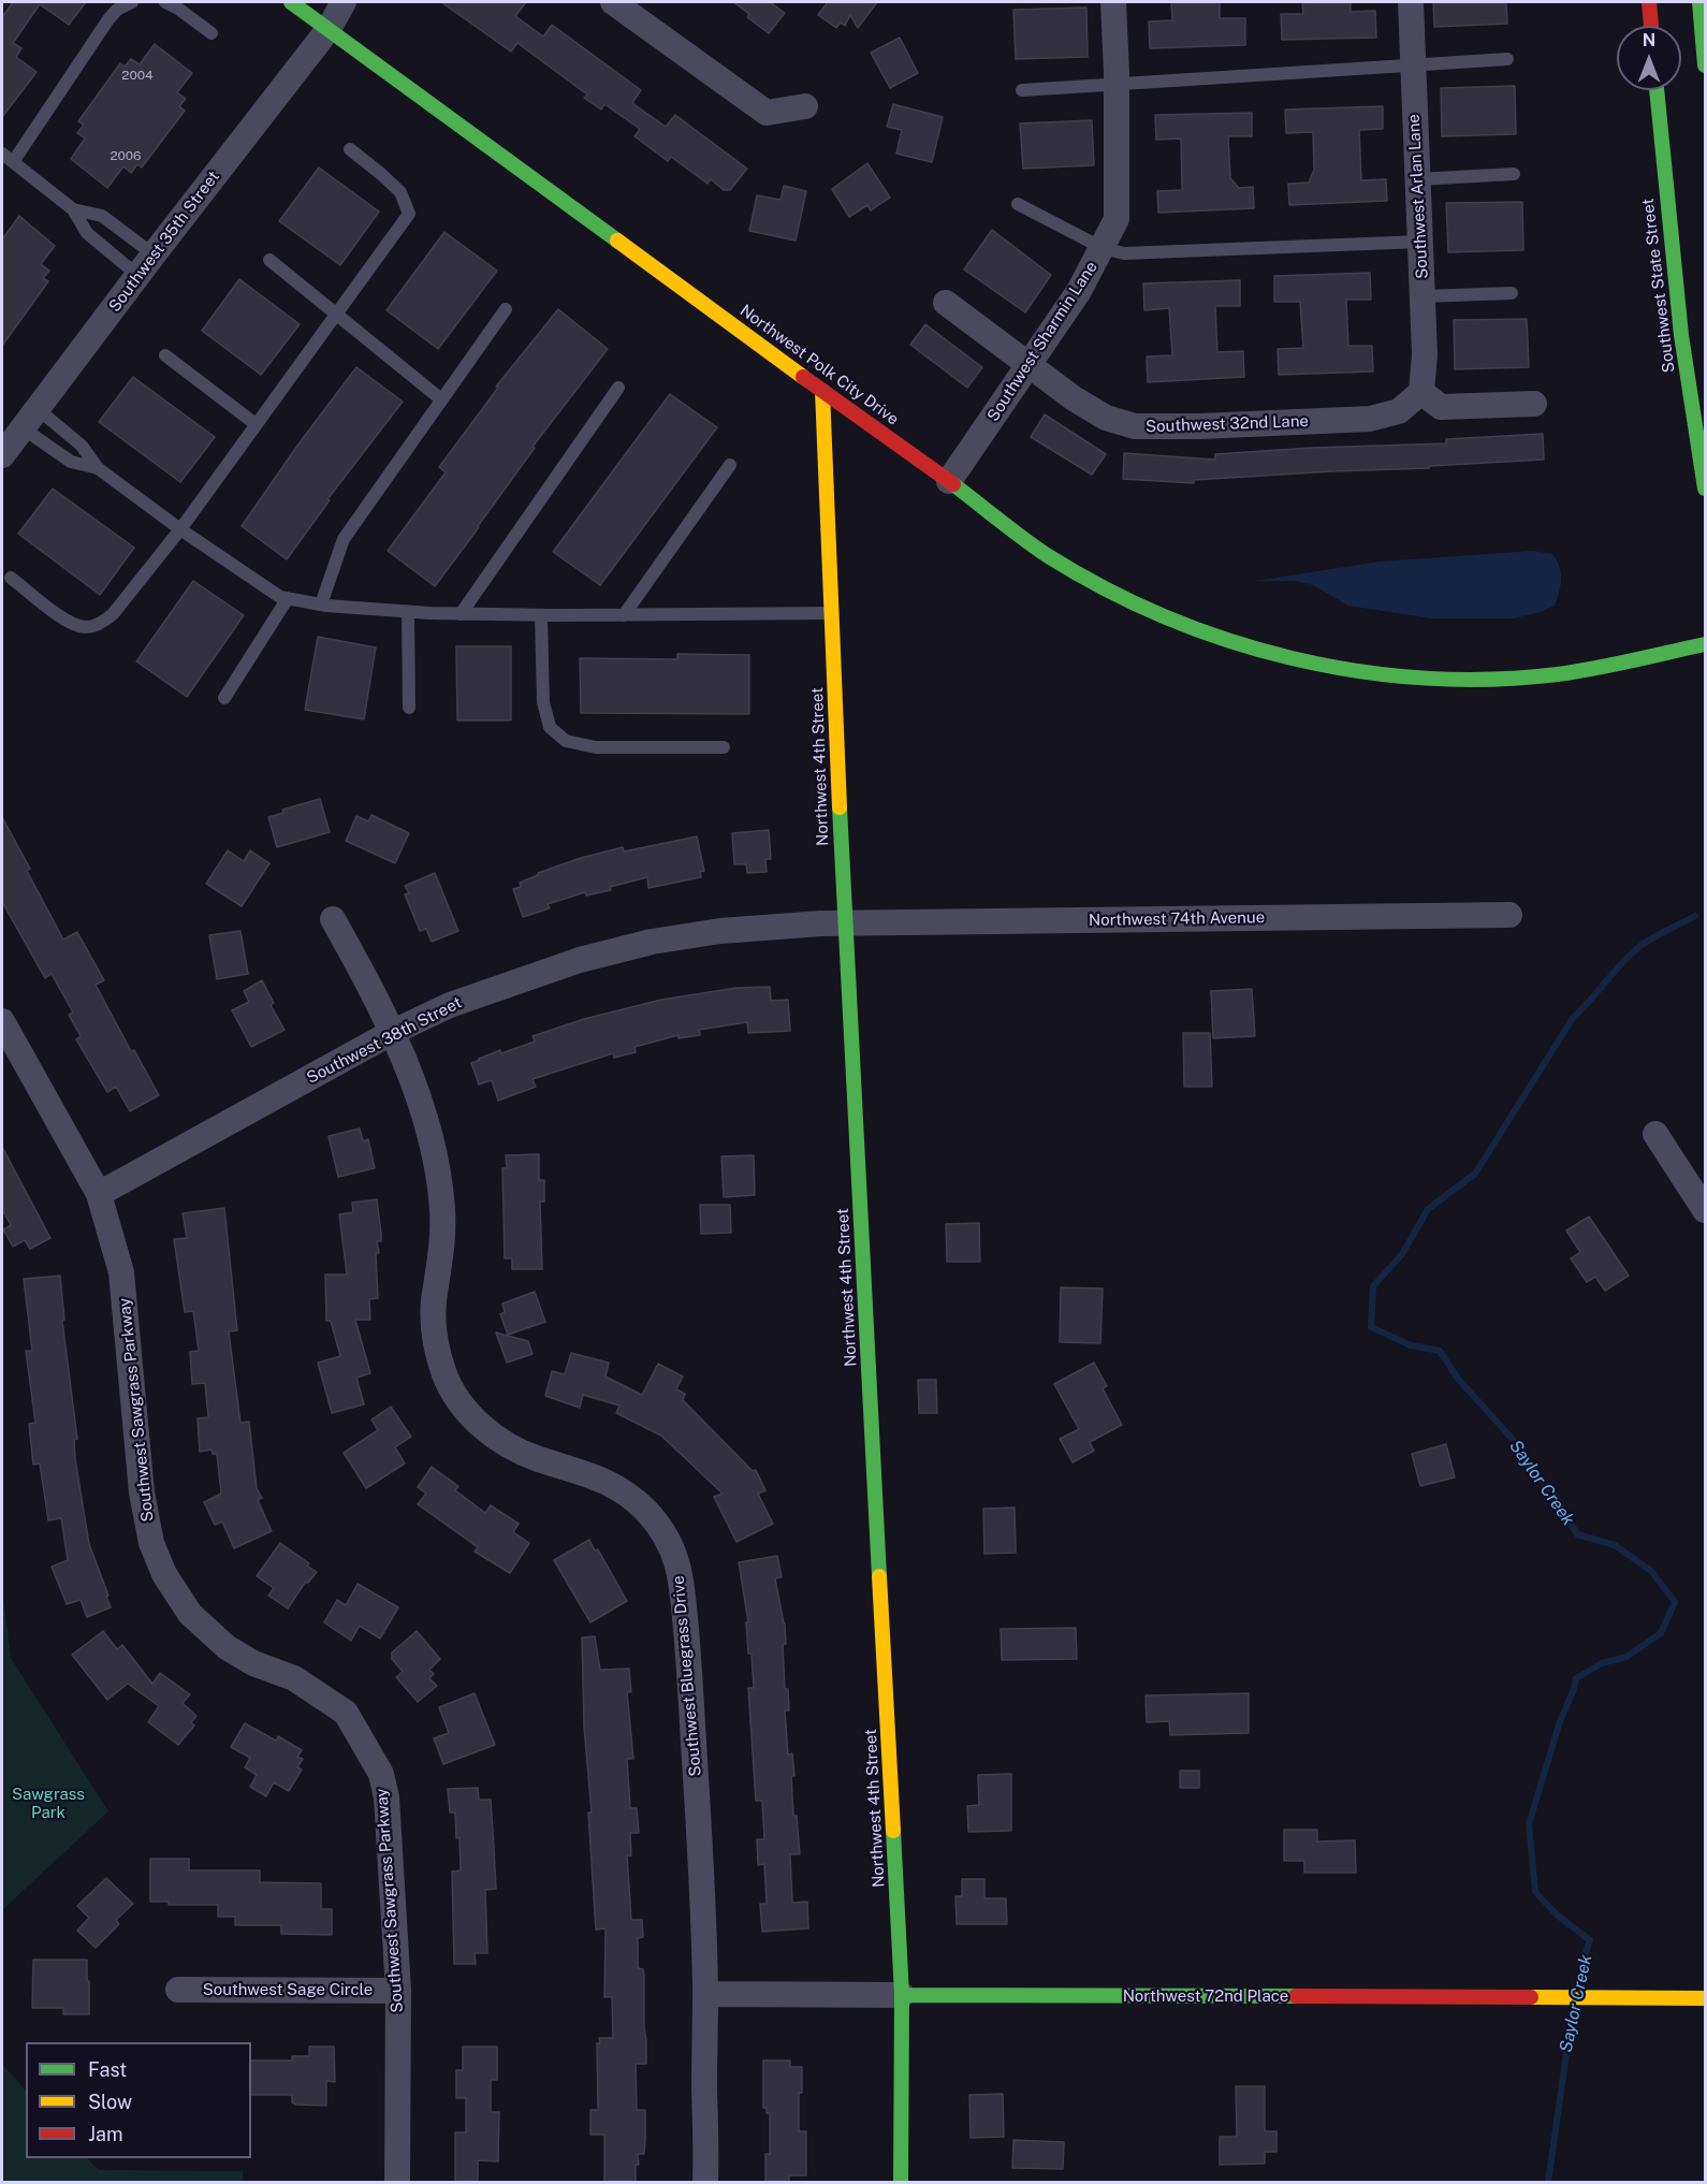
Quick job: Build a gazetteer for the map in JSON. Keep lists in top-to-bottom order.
{
  "streets": {
    "street": [
      "Southwest Arlan Lane",
      "Southwest 35th Street",
      "Southwest State Street",
      "Southwest Sharmin Lane",
      "Northwest Polk City Drive",
      "Southwest 32nd Lane",
      "Northwest 4th Street",
      "Northwest 74th Avenue",
      "Southwest 38th Street",
      "Southwest Sawgrass Parkway",
      "Southwest Bluegrass Drive",
      "Southwest Sage Circle",
      "Northwest 72nd Place"
    ]
  },
  "crossings": [
    ["Southwest Arlan Lane", "Southwest 32nd Lane"],
    ["Southwest 35th Street", "Northwest Polk City Drive"],
    ["Southwest Sharmin Lane", "Northwest Polk City Drive"],
    ["Southwest Sharmin Lane", "Southwest 32nd Lane"],
    ["Northwest Polk City Drive", "Northwest 4th Street"],
    ["Northwest 4th Street", "Northwest 74th Avenue"],
    ["Northwest 4th Street", "Southwest 38th Street"],
    ["Northwest 4th Street", "Northwest 72nd Place"],
    ["Northwest 74th Avenue", "Southwest 38th Street"],
    ["Southwest 38th Street", "Southwest Sawgrass Parkway"],
    ["Southwest 38th Street", "Southwest Bluegrass Drive"],
    ["Southwest Sawgrass Parkway", "Southwest Sage Circle"],
    ["Southwest Bluegrass Drive", "Northwest 72nd Place"]
  ],
  "water": ["Saylor Creek"],
  "parks": ["Sawgrass Park"],
  "house_numbers": ["2004", "2006"],
  "legend": ["Fast", "Slow", "Jam"],
  "north": "top"
}
